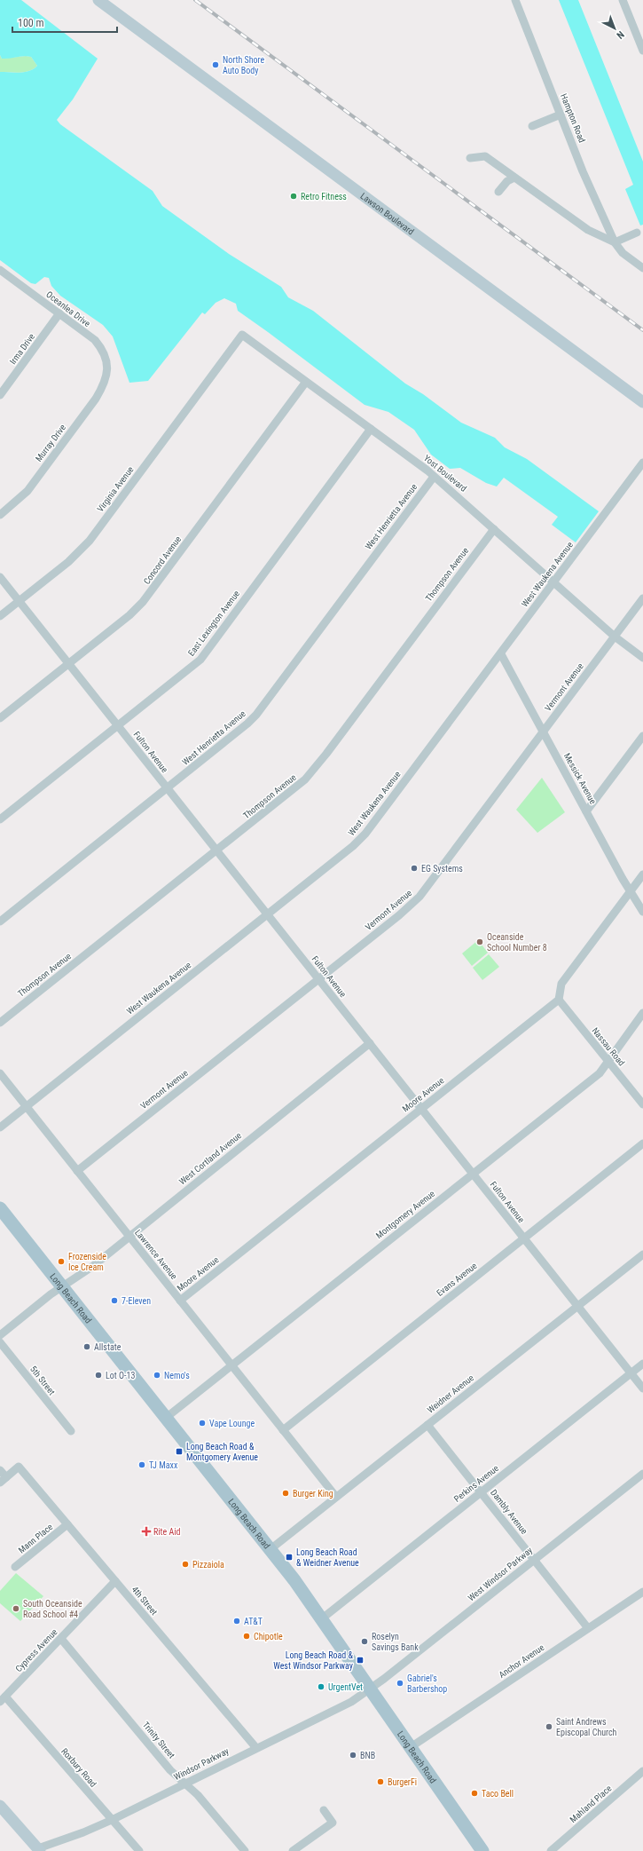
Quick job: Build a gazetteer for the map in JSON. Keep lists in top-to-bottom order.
{
  "streets": {
    "main road": ["Lawson Boulevard", "Long Beach Road"],
    "street": [
      "Hampton Road",
      "Oceanlea Drive",
      "Irma Drive",
      "Murray Drive",
      "Yost Boulevard",
      "Virginia Avenue",
      "West Henrietta Avenue",
      "Concord Avenue",
      "Thompson Avenue",
      "West Waukena Avenue",
      "East Lexington Avenue",
      "Vermont Avenue",
      "Fulton Avenue",
      "Messick Avenue",
      "Nassau Road",
      "Moore Avenue",
      "West Cortland Avenue",
      "Montgomery Avenue",
      "Lawrence Avenue",
      "Evans Avenue",
      "5th Street",
      "Weidner Avenue",
      "Perkins Avenue",
      "Dambly Avenue",
      "Mann Place",
      "West Windsor Parkway",
      "4th Street",
      "Cypress Avenue",
      "Anchor Avenue",
      "Trinity Street",
      "Windsor Parkway",
      "Roxbury Road",
      "Mahland Place"
    ]
  },
  "crossings": [
    ["Oceanlea Drive", "Irma Drive"],
    ["Oceanlea Drive", "Murray Drive"],
    ["Yost Boulevard", "Virginia Avenue"],
    ["Yost Boulevard", "West Henrietta Avenue"],
    ["Yost Boulevard", "Concord Avenue"],
    ["Yost Boulevard", "Thompson Avenue"],
    ["Yost Boulevard", "West Waukena Avenue"],
    ["Yost Boulevard", "East Lexington Avenue"],
    ["Yost Boulevard", "Vermont Avenue"],
    ["Virginia Avenue", "Fulton Avenue"],
    ["West Henrietta Avenue", "Fulton Avenue"],
    ["Concord Avenue", "Fulton Avenue"],
    ["Thompson Avenue", "Fulton Avenue"],
    ["West Waukena Avenue", "Fulton Avenue"],
    ["West Waukena Avenue", "Messick Avenue"],
    ["West Waukena Avenue", "Lawrence Avenue"],
    ["East Lexington Avenue", "Fulton Avenue"],
    ["Vermont Avenue", "Fulton Avenue"],
    ["Vermont Avenue", "Messick Avenue"],
    ["Vermont Avenue", "Lawrence Avenue"],
    ["Fulton Avenue", "Moore Avenue"],
    ["Fulton Avenue", "West Cortland Avenue"],
    ["Fulton Avenue", "Montgomery Avenue"],
    ["Fulton Avenue", "Evans Avenue"],
    ["Fulton Avenue", "Weidner Avenue"],
    ["Fulton Avenue", "Perkins Avenue"],
    ["Nassau Road", "Moore Avenue"],
    ["Nassau Road", "Montgomery Avenue"],
    ["Moore Avenue", "Lawrence Avenue"],
    ["West Cortland Avenue", "Lawrence Avenue"],
    ["West Cortland Avenue", "Long Beach Road"],
    ["Montgomery Avenue", "Lawrence Avenue"],
    ["Montgomery Avenue", "Long Beach Road"],
    ["Lawrence Avenue", "Evans Avenue"],
    ["Lawrence Avenue", "Weidner Avenue"],
    ["Long Beach Road", "Weidner Avenue"],
    ["Long Beach Road", "Perkins Avenue"],
    ["Long Beach Road", "West Windsor Parkway"],
    ["Long Beach Road", "Anchor Avenue"],
    ["Long Beach Road", "Windsor Parkway"],
    ["Weidner Avenue", "Dambly Avenue"],
    ["Perkins Avenue", "Dambly Avenue"],
    ["Dambly Avenue", "West Windsor Parkway"],
    ["Dambly Avenue", "Anchor Avenue"],
    ["Mann Place", "4th Street"],
    ["West Windsor Parkway", "Windsor Parkway"],
    ["4th Street", "Cypress Avenue"],
    ["4th Street", "Windsor Parkway"],
    ["Cypress Avenue", "Trinity Street"],
    ["Cypress Avenue", "Roxbury Road"],
    ["Trinity Street", "Windsor Parkway"],
    ["Windsor Parkway", "Roxbury Road"]
  ],
  "places": {
    "other": [
      "North Shore Auto Body",
      "Retro Fitness",
      "EG Systems",
      "Oceanside School Number 8",
      "Frozenside Ice Cream",
      "7-Eleven",
      "Allstate",
      "Lot O-13",
      "Nemo's",
      "Vape Lounge",
      "TJ Maxx",
      "Burger King",
      "Pizzaiola",
      "South Oceanside Road School #4",
      "AT&T",
      "Chipotle",
      "Roselyn Savings Bank",
      "Gabriel's Barbershop",
      "UrgentVet",
      "Saint Andrews Episcopal Church",
      "BNB",
      "BurgerFi",
      "Taco Bell"
    ],
    "transit": ["Long Beach Road & Montgomery Avenue", "Long Beach Road & Weidner Avenue", "Long Beach Road & West Windsor Parkway"],
    "health": ["Rite Aid"]
  },
  "scale_bar": "100 m",
  "north": "bottom right"
}
